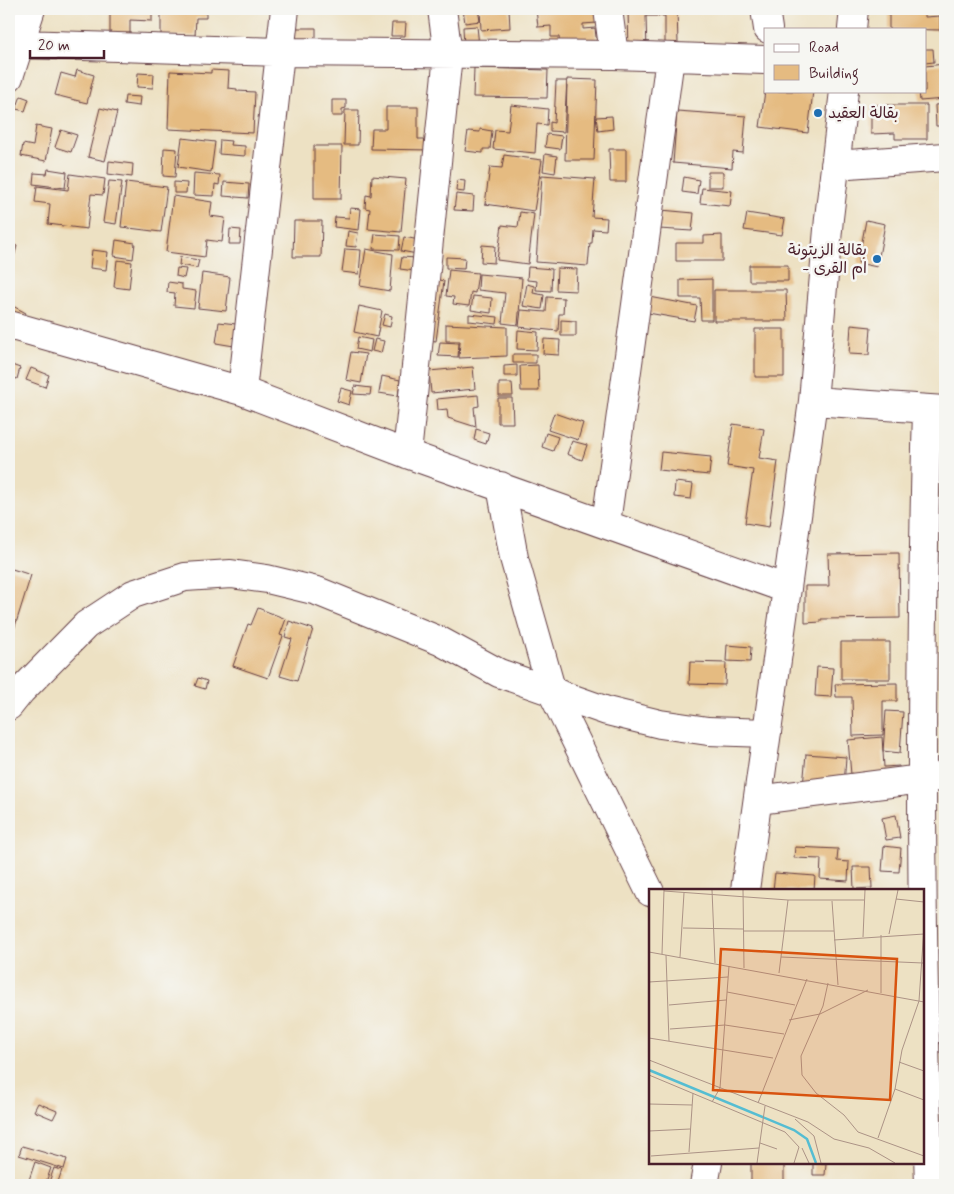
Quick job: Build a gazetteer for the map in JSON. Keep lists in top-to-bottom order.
{
  "places": ["بقالة العقيد", "بقالة الزيتونة - ام القرى"],
  "legend": ["Road", "Building"],
  "scale_bar": "20 m"
}
